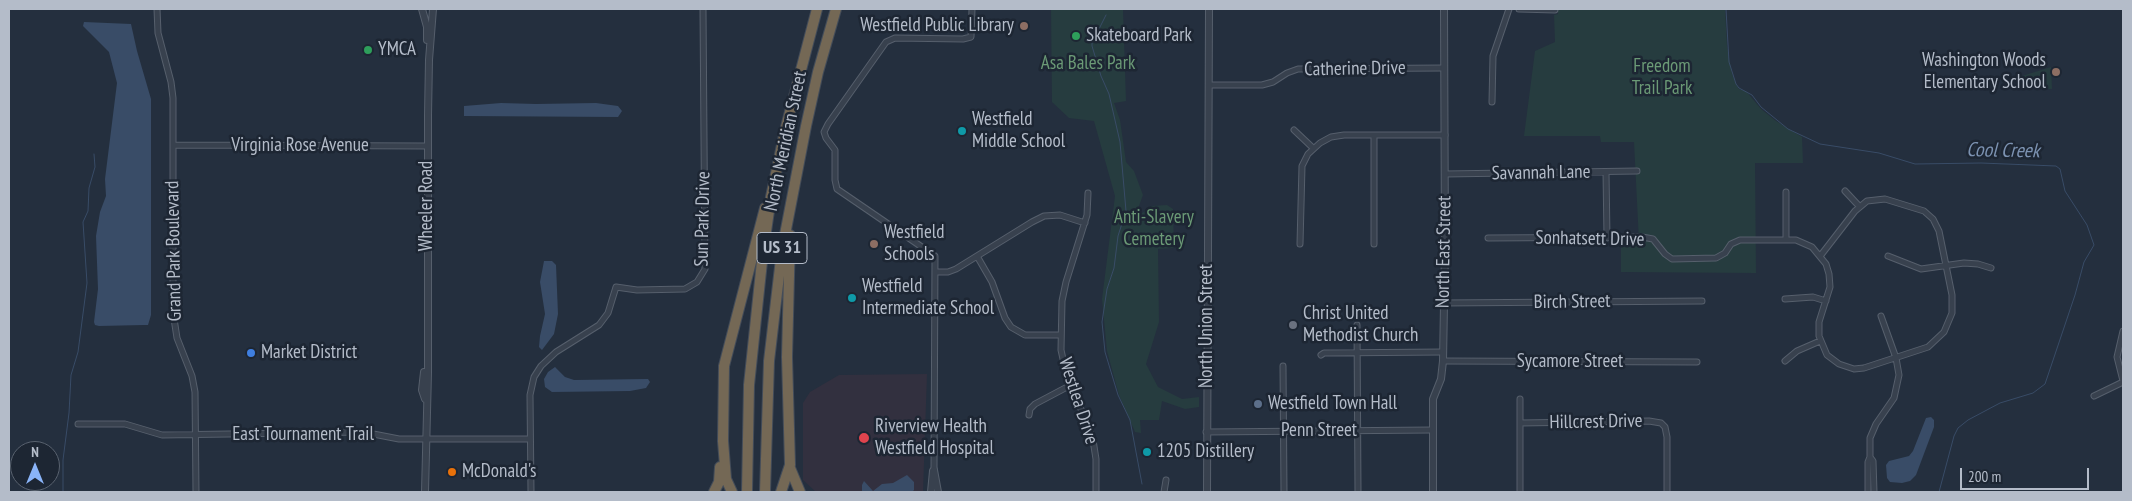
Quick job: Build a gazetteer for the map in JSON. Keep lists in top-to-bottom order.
{
  "streets": {
    "highway": ["North Meridian Street", "US 31"],
    "street": [
      "Catherine Drive",
      "Virginia Rose Avenue",
      "Savannah Lane",
      "Wheeler Road",
      "Sun Park Drive",
      "Sonhatsett Drive",
      "Grand Park Boulevard",
      "North East Street",
      "Birch Street",
      "North Union Street",
      "Sycamore Street",
      "Westlea Drive",
      "Hillcrest Drive",
      "Penn Street",
      "East Tournament Trail"
    ]
  },
  "crossings": [
    ["Catherine Drive", "North East Street"],
    ["Catherine Drive", "North Union Street"],
    ["Virginia Rose Avenue", "Wheeler Road"],
    ["Virginia Rose Avenue", "Grand Park Boulevard"],
    ["Savannah Lane", "North East Street"],
    ["Wheeler Road", "East Tournament Trail"],
    ["Sun Park Drive", "East Tournament Trail"],
    ["Grand Park Boulevard", "East Tournament Trail"],
    ["North East Street", "Birch Street"],
    ["North East Street", "Sycamore Street"],
    ["North East Street", "Penn Street"],
    ["North Union Street", "Penn Street"]
  ],
  "water": ["Cool Creek"],
  "parks": ["Asa Bales Park", "Freedom Trail Park", "Anti-Slavery Cemetery"],
  "places": [
    "Westfield Public Library",
    "Skateboard Park",
    "YMCA",
    "Washington Woods Elementary School",
    "Westfield Middle School",
    "Westfield Schools",
    "Westfield Intermediate School",
    "Christ United Methodist Church",
    "Market District",
    "Westfield Town Hall",
    "Riverview Health Westfield Hospital",
    "1205 Distillery",
    "McDonald's"
  ],
  "scale_bar": "200 m",
  "north": "top"
}
